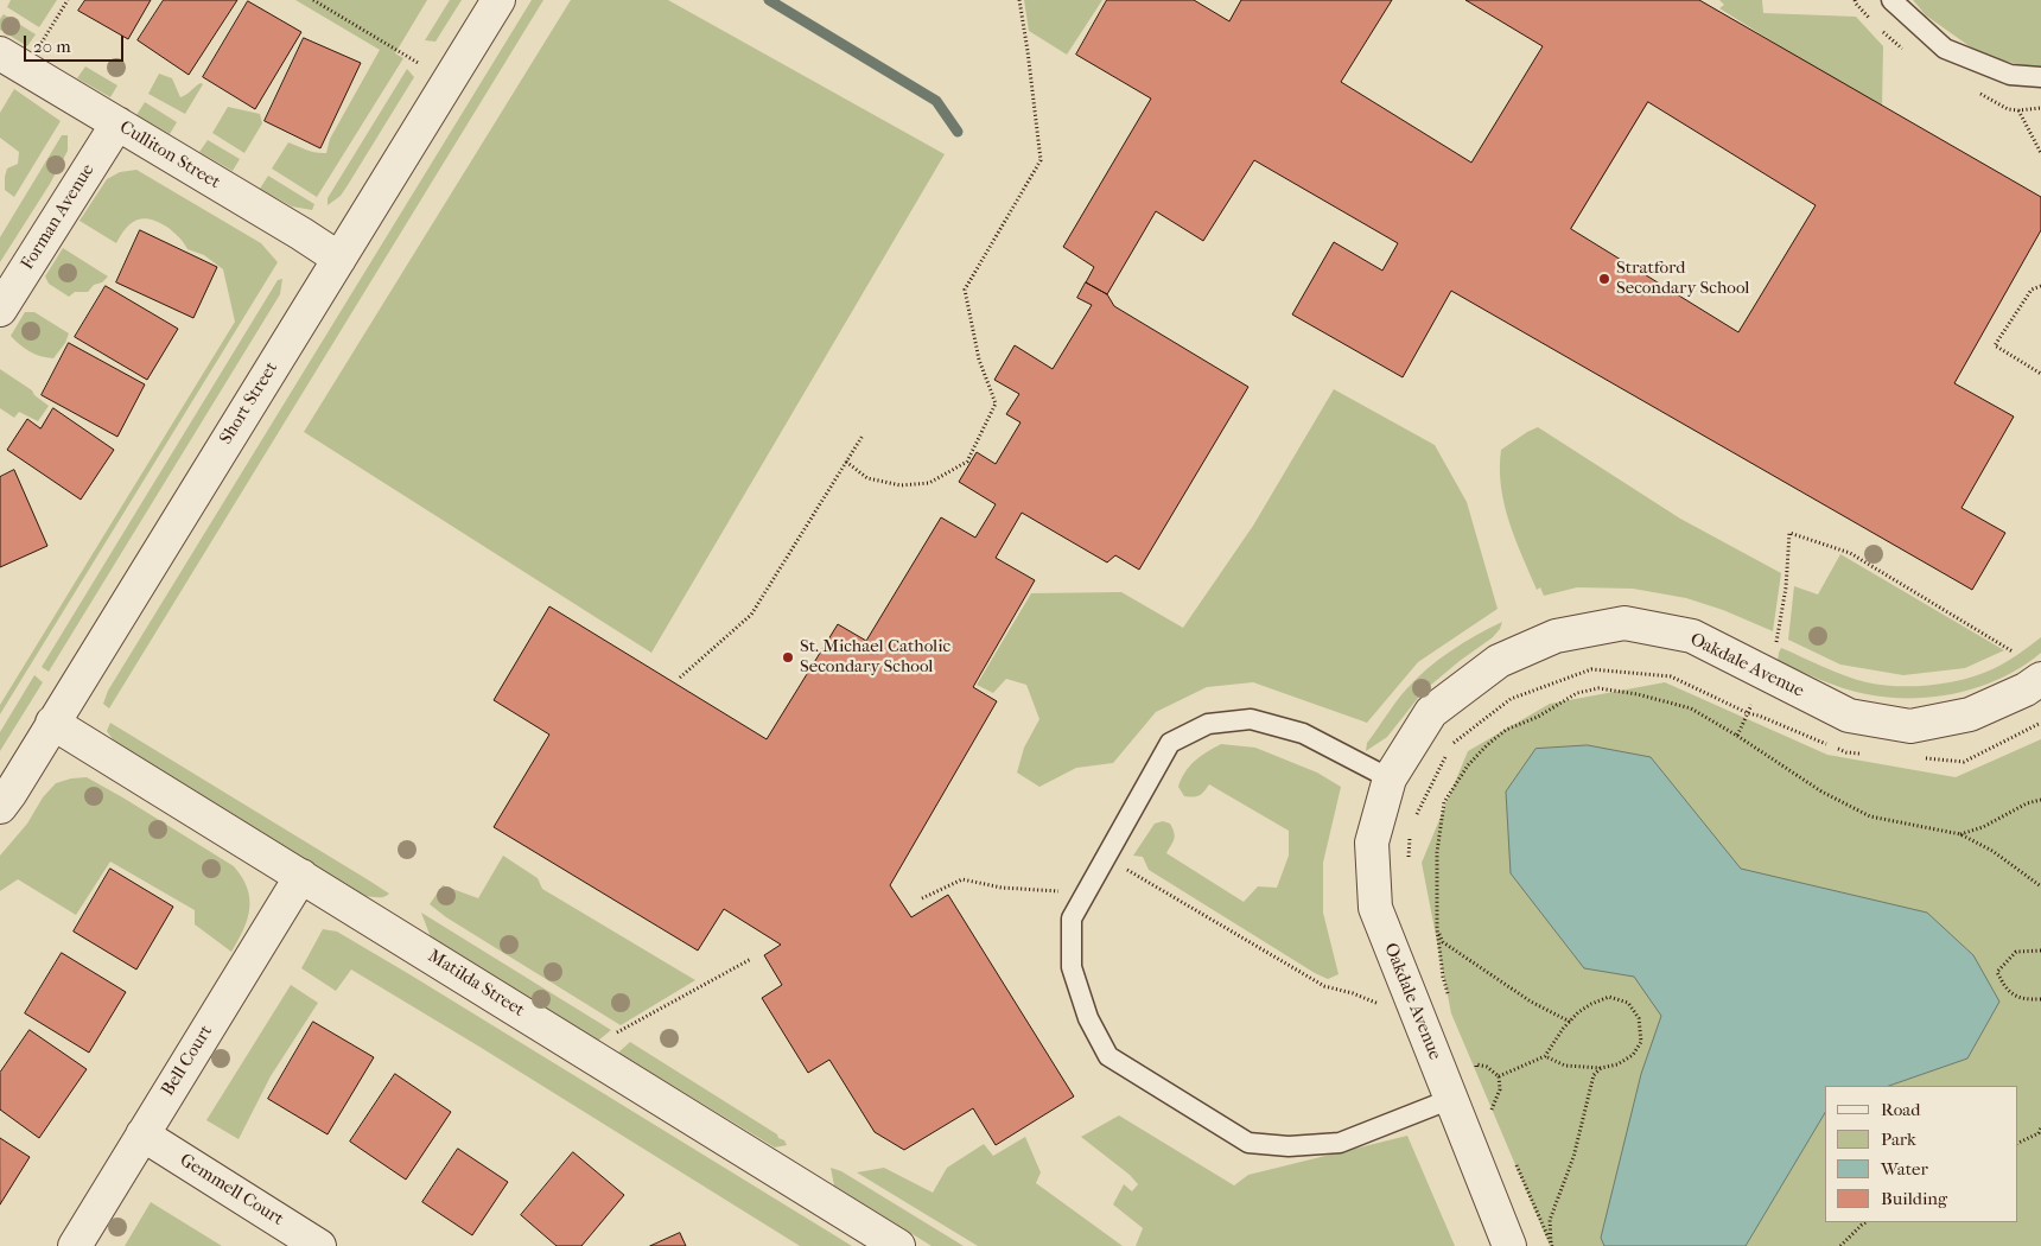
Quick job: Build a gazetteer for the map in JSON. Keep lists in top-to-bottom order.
{
  "streets": {
    "street": [
      "Culliton Street",
      "Forman Avenue",
      "Short Street",
      "Oakdale Avenue",
      "Matilda Street",
      "Bell Court",
      "Gemmell Court"
    ]
  },
  "crossings": [
    ["Culliton Street", "Forman Avenue"],
    ["Culliton Street", "Short Street"],
    ["Short Street", "Matilda Street"],
    ["Matilda Street", "Bell Court"],
    ["Bell Court", "Gemmell Court"]
  ],
  "places": ["Stratford Secondary School", "St. Michael Catholic Secondary School"],
  "legend": [
    "Road",
    "Park",
    "Water",
    "Building"
  ],
  "scale_bar": "20 m"
}
